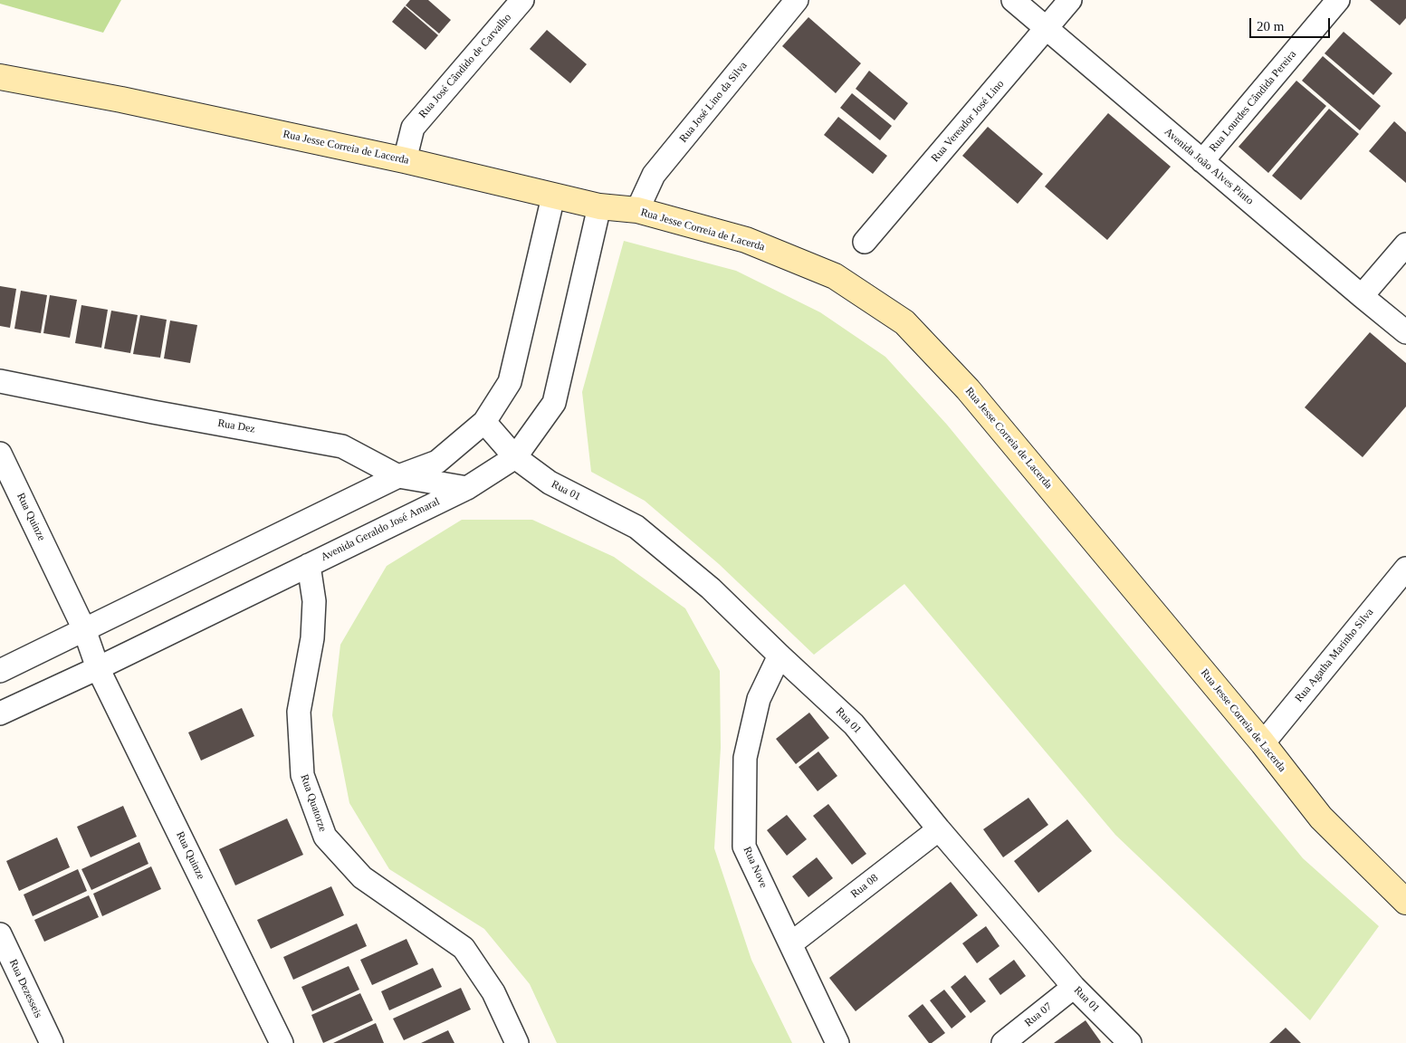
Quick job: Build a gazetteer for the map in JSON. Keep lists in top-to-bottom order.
{
  "streets": {
    "main road": ["Rua Jesse Correia de Lacerda"],
    "street": [
      "Rua José Cândido de Carvalho",
      "Rua Lourdes Cândida Pereira",
      "Rua José Lino da Silva",
      "Rua Vereador José Lino",
      "Avenida João Alves Pinto",
      "Rua Dez",
      "Rua 01",
      "Rua Quinze",
      "Avenida Geraldo José Amaral",
      "Rua Agatha Marinho Silva",
      "Rua Quatorze",
      "Rua Nove",
      "Rua 08",
      "Rua Dezesseis",
      "Rua 07"
    ]
  },
  "crossings": [
    ["Rua José Cândido de Carvalho", "Rua Jesse Correia de Lacerda"],
    ["Rua Lourdes Cândida Pereira", "Avenida João Alves Pinto"],
    ["Rua José Lino da Silva", "Rua Jesse Correia de Lacerda"],
    ["Rua Vereador José Lino", "Avenida João Alves Pinto"],
    ["Rua Jesse Correia de Lacerda", "Avenida Geraldo José Amaral"],
    ["Rua Jesse Correia de Lacerda", "Rua Agatha Marinho Silva"],
    ["Rua Dez", "Avenida Geraldo José Amaral"],
    ["Rua 01", "Avenida Geraldo José Amaral"],
    ["Rua 01", "Rua Nove"],
    ["Rua 01", "Rua 08"],
    ["Rua 01", "Rua 07"],
    ["Rua Quinze", "Avenida Geraldo José Amaral"],
    ["Avenida Geraldo José Amaral", "Rua Quatorze"],
    ["Rua Nove", "Rua 08"]
  ],
  "scale_bar": "20 m"
}
